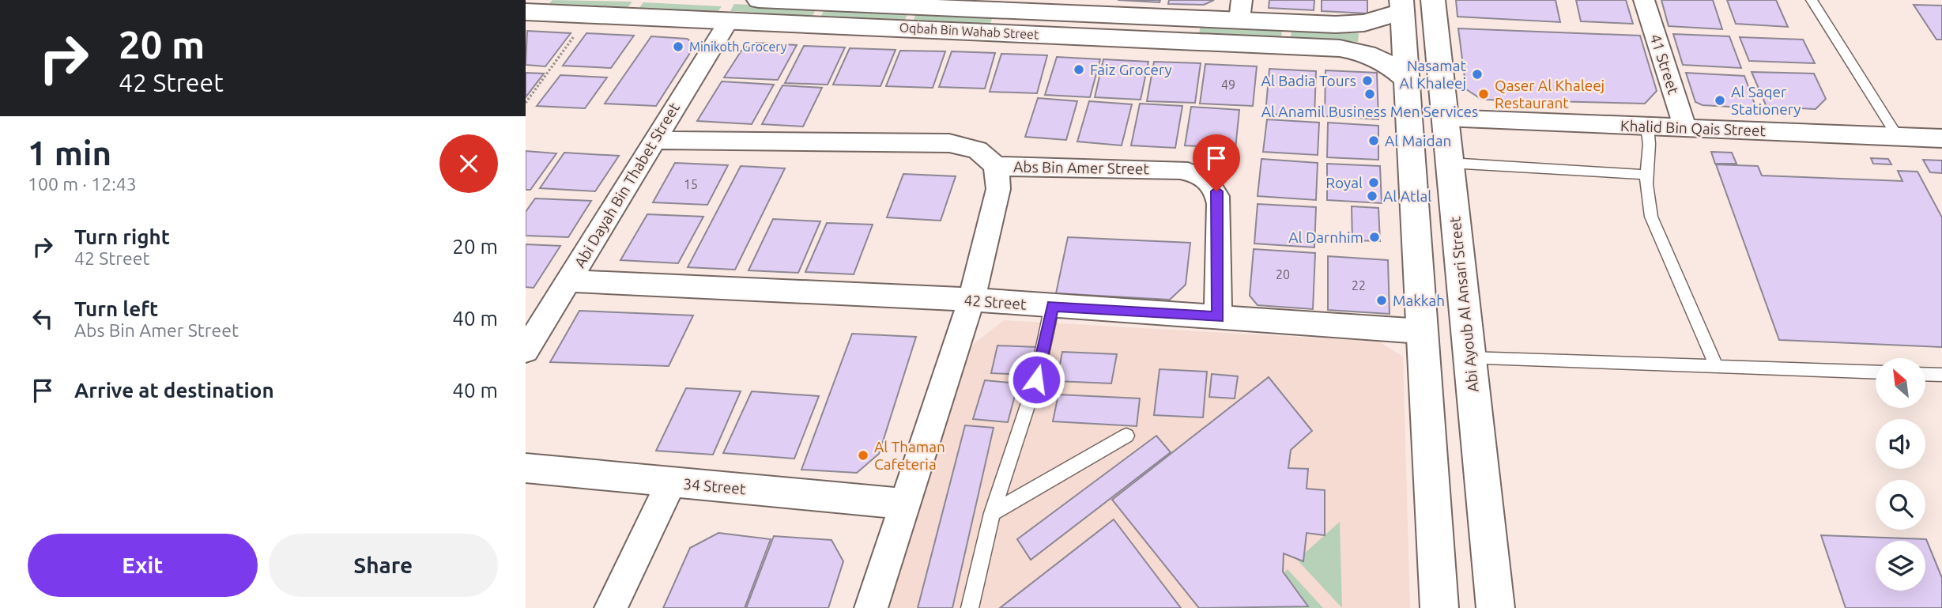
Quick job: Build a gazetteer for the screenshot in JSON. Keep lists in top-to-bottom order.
{
  "streets": {
    "street": [
      "Oqbah Bin Wahab Street",
      "41 Street",
      "Khalid Bin Qais Street",
      "Abs Bin Amer Street",
      "Abi Dayah Bin Thabet Street",
      "42 Street",
      "Abi Ayoub Al Ansari Street",
      "34 Street"
    ]
  },
  "crossings": [
    ["Oqbah Bin Wahab Street", "Abi Dayah Bin Thabet Street"],
    ["41 Street", "Khalid Bin Qais Street"],
    ["Khalid Bin Qais Street", "Abi Ayoub Al Ansari Street"],
    ["Abs Bin Amer Street", "Abi Dayah Bin Thabet Street"],
    ["Abs Bin Amer Street", "42 Street"],
    ["Abi Dayah Bin Thabet Street", "42 Street"]
  ],
  "places": [
    "Minikoth Grocery",
    "Faiz Grocery",
    "Nasamat Al Khaleej",
    "Al Badia Tours",
    "Al Anamil Business Men Services",
    "Qaser Al Khaleej Restaurant",
    "Al Saqer Stationery",
    "Al Maidan",
    "Royal",
    "Al Atlal",
    "Al Darnhim",
    "Makkah",
    "Al Thaman Cafeteria"
  ],
  "house_numbers": [
    "49",
    "15",
    "20",
    "22"
  ],
  "north": "top left",
  "page": {
    "turn": ["20 m", "42 Street"],
    "heading": ["1 min", "100 m · 12:43"],
    "list": [
      {
        "name": "Turn right",
        "note": "42 Street",
        "value": "20 m"
      },
      {
        "name": "Turn left",
        "note": "Abs Bin Amer Street",
        "value": "40 m"
      },
      {
        "name": "Arrive at destination",
        "value": "40 m"
      }
    ],
    "buttons": ["Exit", "Share"]
  }
}
